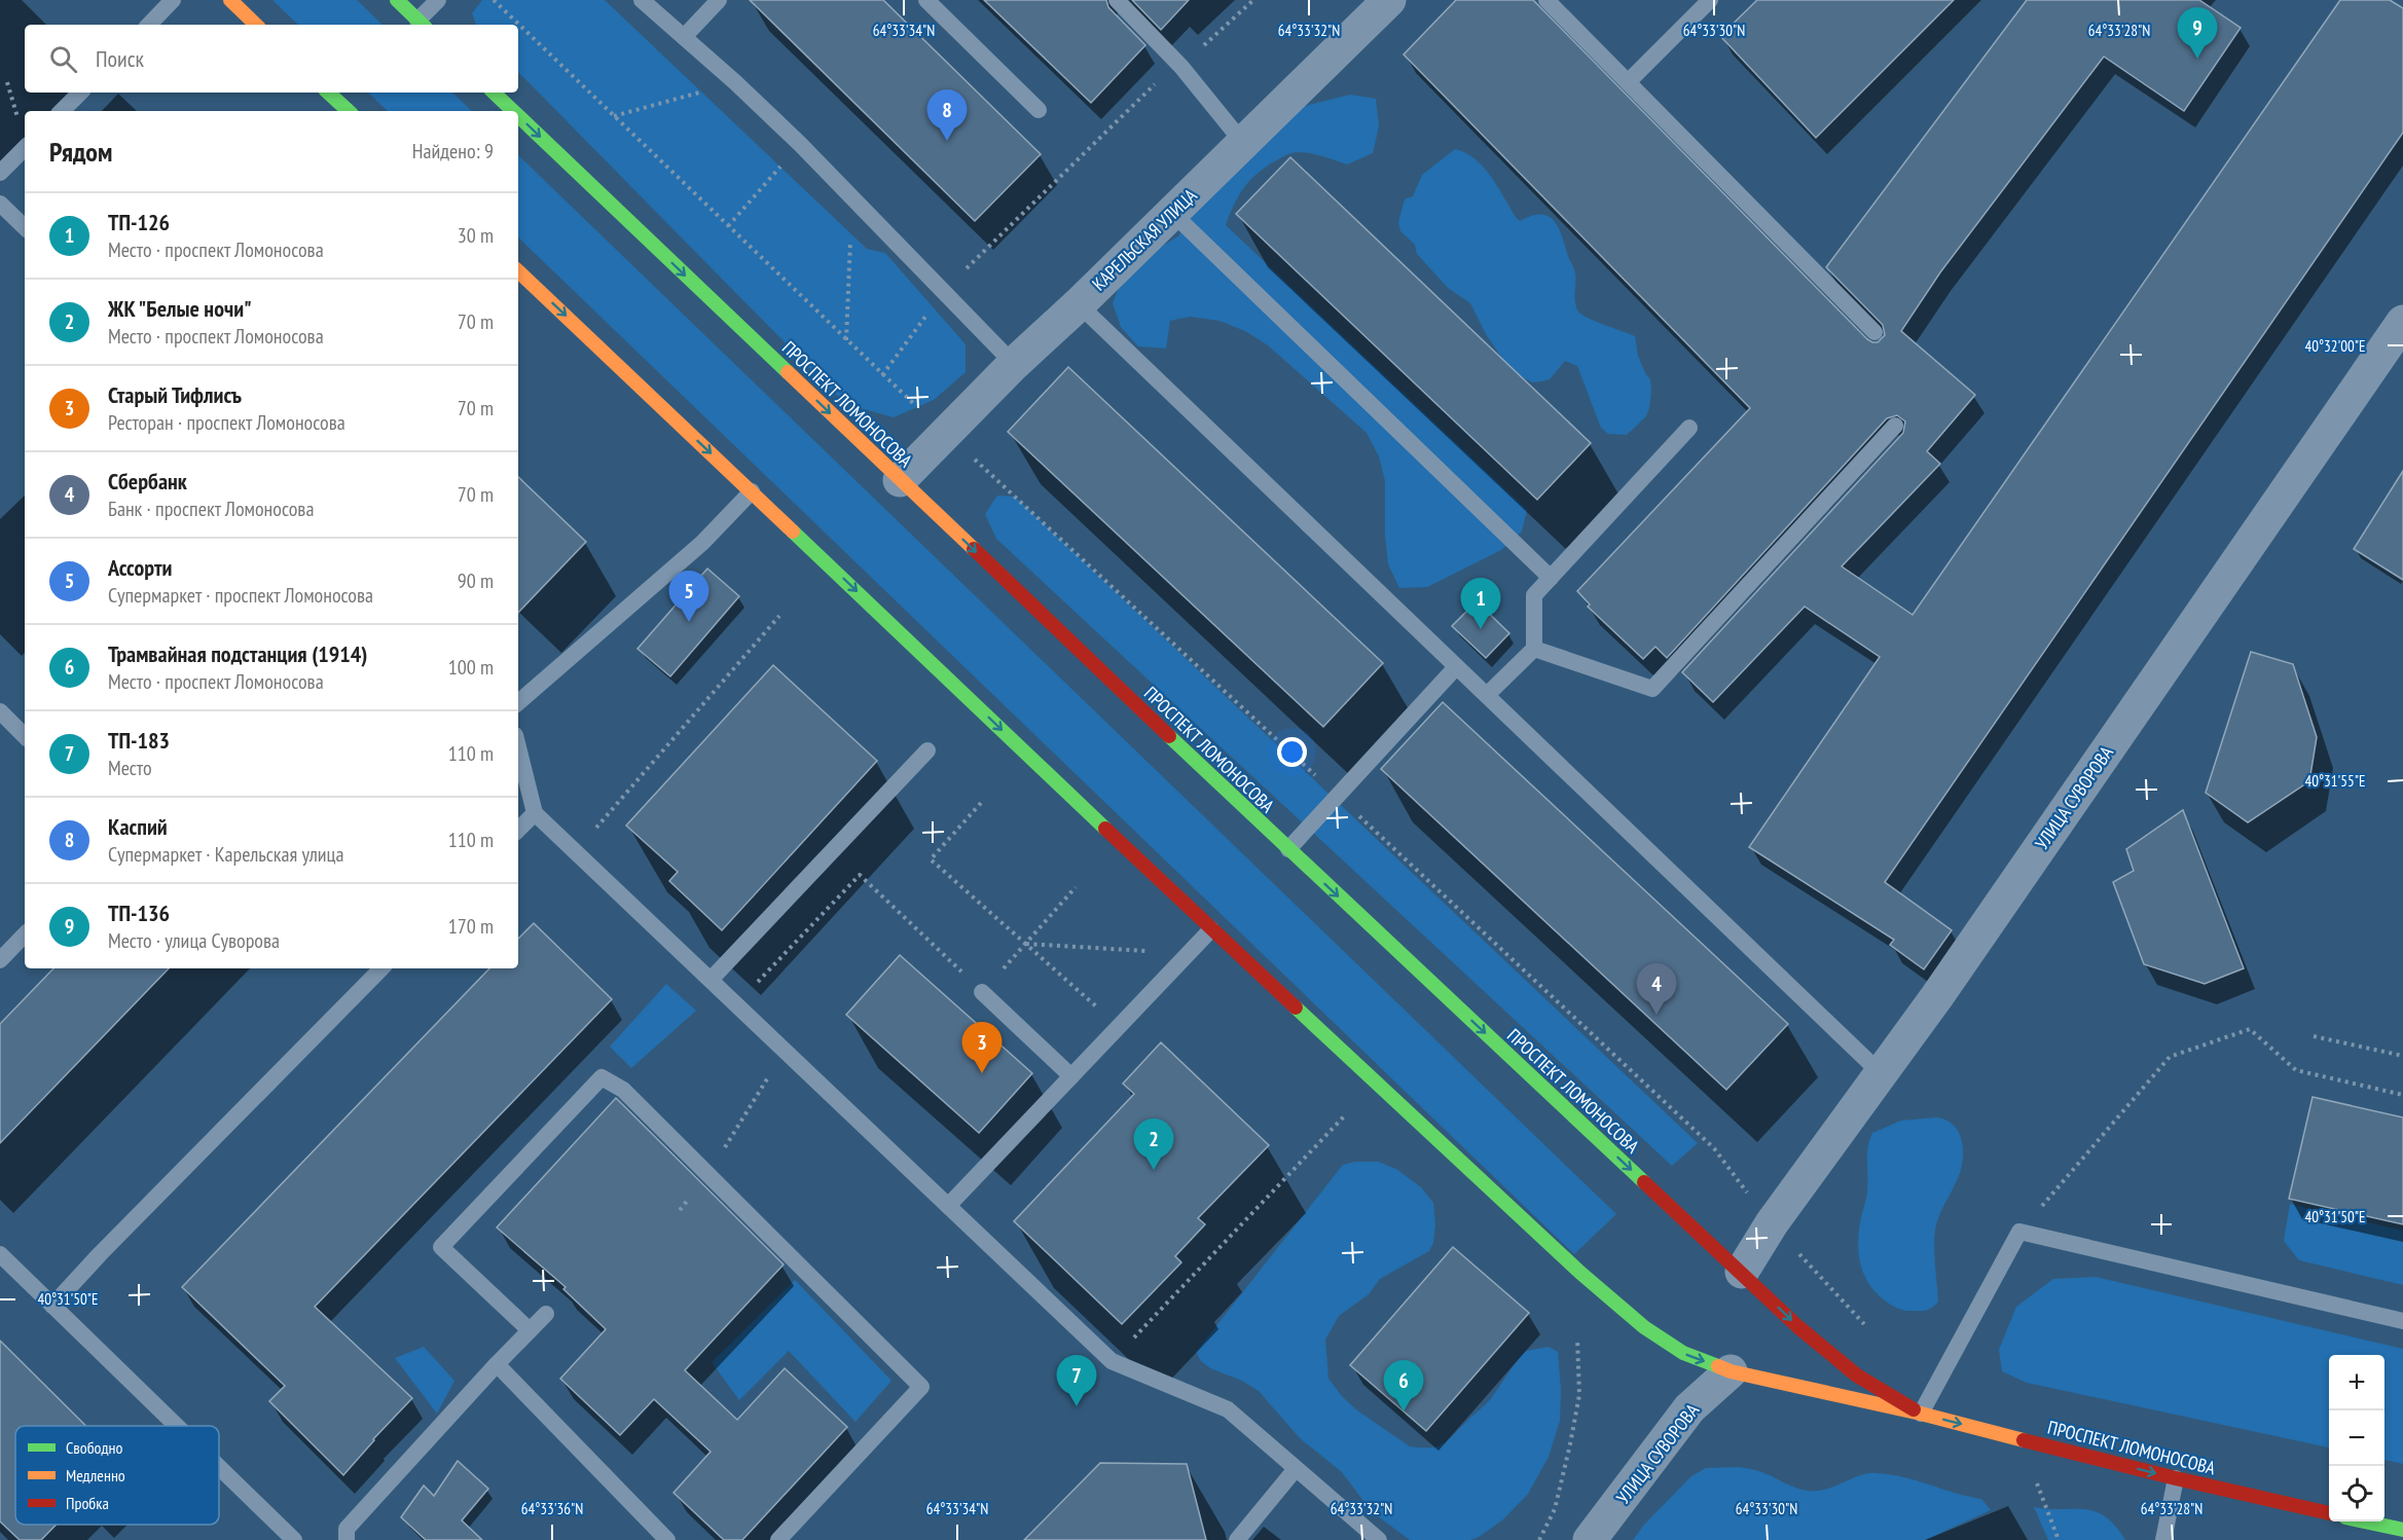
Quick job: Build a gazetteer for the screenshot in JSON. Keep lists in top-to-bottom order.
{
  "streets": {
    "main road": ["ПРОСПЕКТ ЛОМОНОСОВА"],
    "street": ["КАРЕЛЬСКАЯ УЛИЦА", "УЛИЦА СУВОРОВА"]
  },
  "crossings": [
    ["КАРЕЛЬСКАЯ УЛИЦА", "ПРОСПЕКТ ЛОМОНОСОВА"],
    ["ПРОСПЕКТ ЛОМОНОСОВА", "УЛИЦА СУВОРОВА"]
  ],
  "one_way": ["ПРОСПЕКТ ЛОМОНОСОВА"],
  "legend": ["Свободно", "Медленно", "Пробка"],
  "page": {
    "pins": [
      "9",
      "8",
      "5",
      "1",
      "4",
      "3",
      "2",
      "7",
      "6"
    ],
    "search": "Поиск",
    "heading": ["Рядом", "Найдено: 9"],
    "list": [
      {
        "mark": "1",
        "name": "ТП-126",
        "note": "Место · проспект Ломоносова",
        "value": "30 m"
      },
      {
        "mark": "2",
        "name": "ЖК \"Белые ночи\"",
        "note": "Место · проспект Ломоносова",
        "value": "70 m"
      },
      {
        "mark": "3",
        "name": "Старый Тифлисъ",
        "note": "Ресторан · проспект Ломоносова",
        "value": "70 m"
      },
      {
        "mark": "4",
        "name": "Сбербанк",
        "note": "Банк · проспект Ломоносова",
        "value": "70 m"
      },
      {
        "mark": "5",
        "name": "Ассорти",
        "note": "Супермаркет · проспект Ломоносова",
        "value": "90 m"
      },
      {
        "mark": "6",
        "name": "Трамвайная подстанция (1914)",
        "note": "Место · проспект Ломоносова",
        "value": "100 m"
      },
      {
        "mark": "7",
        "name": "ТП-183",
        "note": "Место",
        "value": "110 m"
      },
      {
        "mark": "8",
        "name": "Каспий",
        "note": "Супермаркет · Карельская улица",
        "value": "110 m"
      },
      {
        "mark": "9",
        "name": "ТП-136",
        "note": "Место · улица Суворова",
        "value": "170 m"
      }
    ],
    "map_buttons": ["+", "−"]
  },
  "coordinates": [
    "64°33'34\"N",
    "64°33'32\"N",
    "64°33'30\"N",
    "64°33'28\"N",
    "40°32'00\"E",
    "40°31'55\"E",
    "40°31'50\"E",
    "64°33'36\"N"
  ]
}
